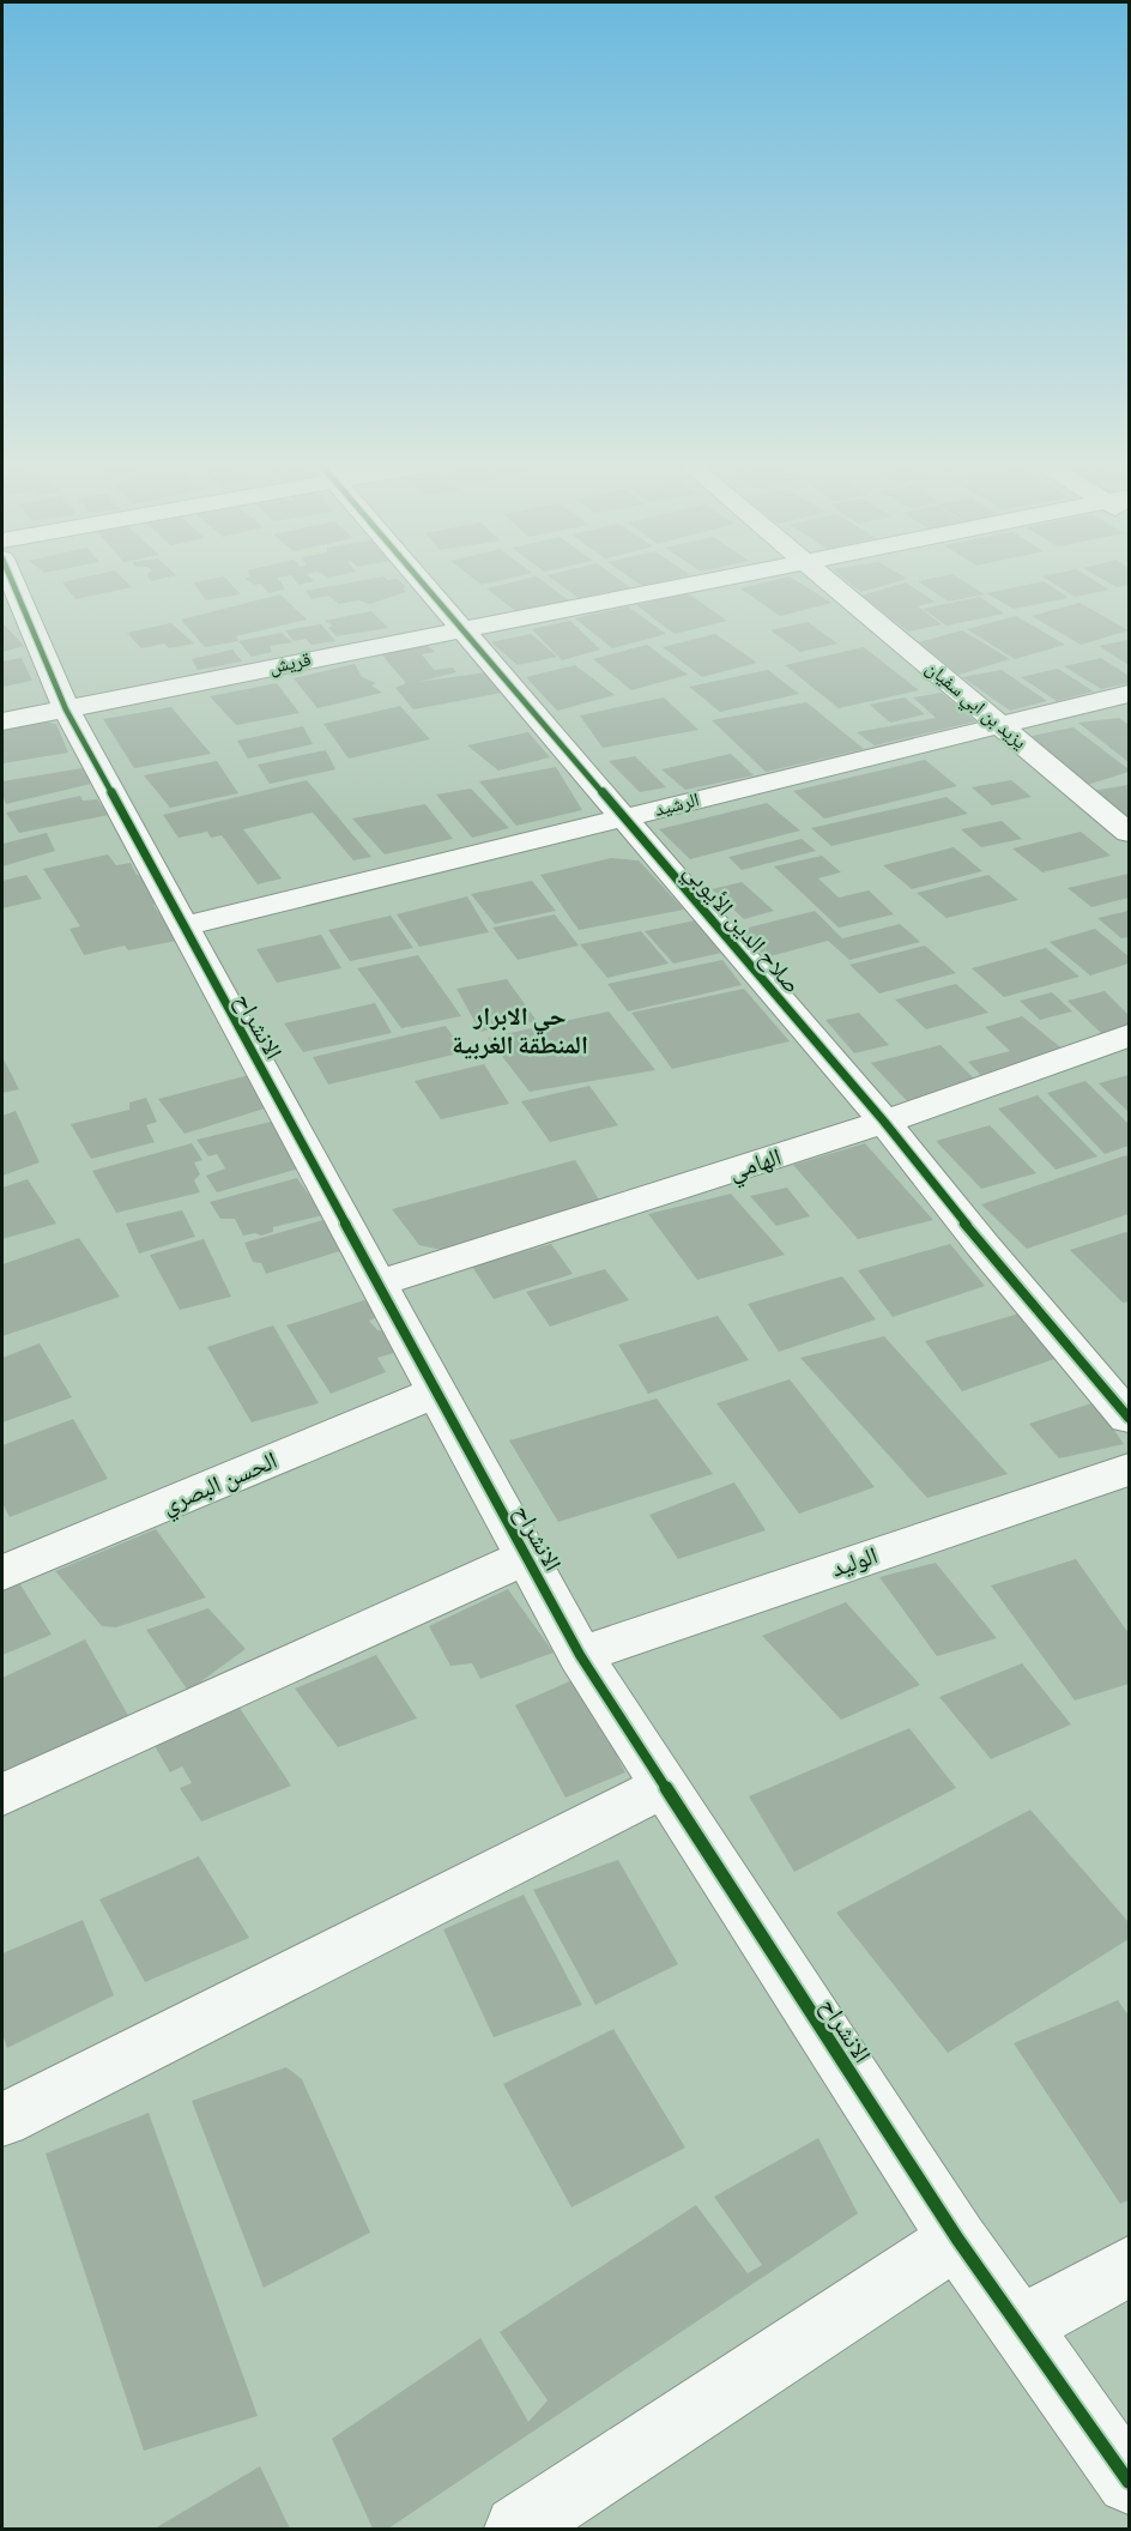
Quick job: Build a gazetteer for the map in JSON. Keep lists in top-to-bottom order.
{
  "streets": {
    "street": [
      "قريش",
      "يزيد بن ابي سفيان",
      "الرشيد",
      "صلاح الدين الأيوبي",
      "الانشراح",
      "الهامي",
      "الحسن البصري",
      "الوليد"
    ]
  },
  "crossings": [
    ["قريش", "صلاح الدين الأيوبي"],
    ["قريش", "الانشراح"],
    ["يزيد بن ابي سفيان", "الرشيد"],
    ["الرشيد", "صلاح الدين الأيوبي"],
    ["الرشيد", "الانشراح"],
    ["صلاح الدين الأيوبي", "الهامي"],
    ["الانشراح", "الهامي"],
    ["الانشراح", "الحسن البصري"],
    ["الانشراح", "الوليد"]
  ],
  "districts": ["حي الابرار المنطقة الغربية"]
}
